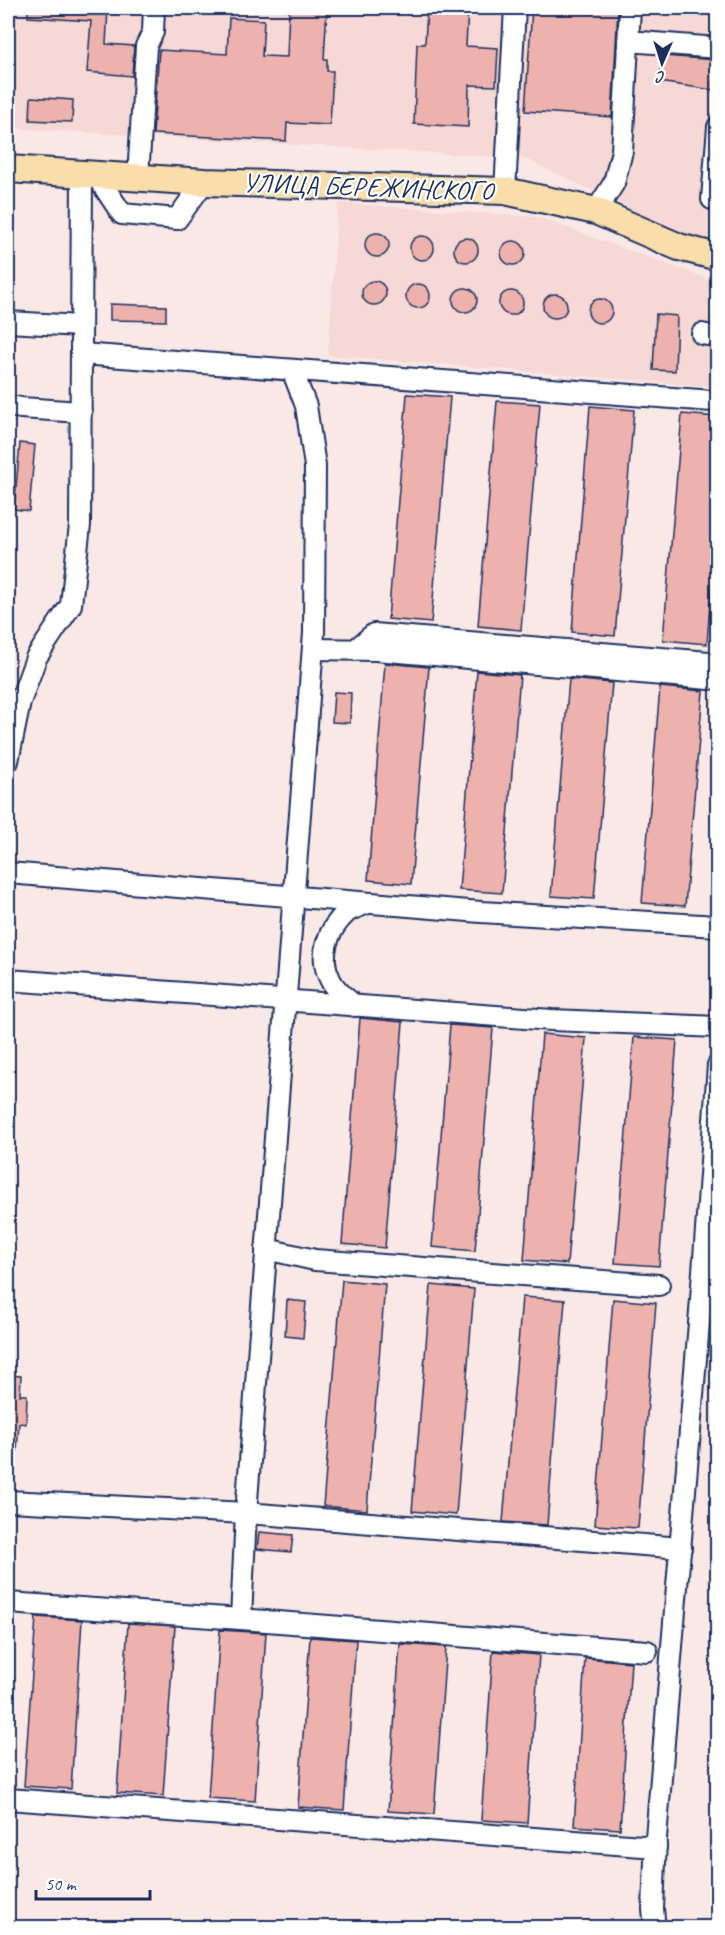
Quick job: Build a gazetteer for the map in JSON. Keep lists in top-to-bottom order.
{
  "streets": {
    "main road": ["УЛИЦА БЕРЕЖИНСКОГО"]
  },
  "scale_bar": "50 m",
  "north": "bottom"
}
